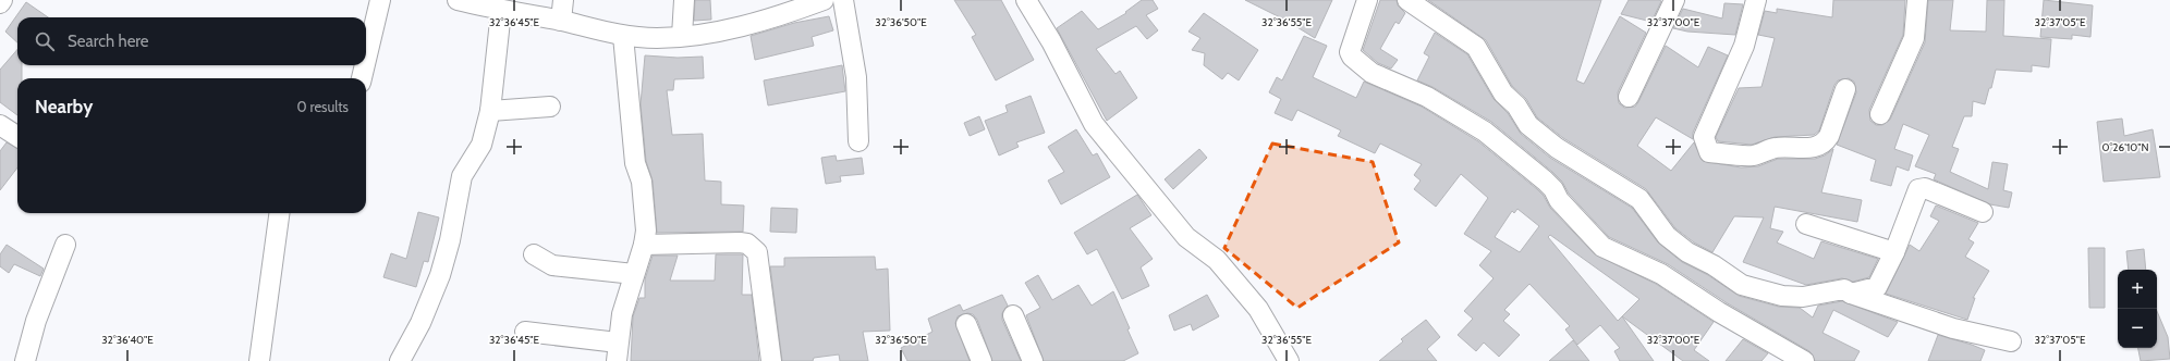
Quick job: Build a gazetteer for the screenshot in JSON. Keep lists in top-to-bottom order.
{
  "page": {
    "search": "Search here",
    "heading": ["Nearby", "0 results"],
    "map_buttons": ["+", "−"]
  },
  "coordinates": [
    "32°36'45\"E",
    "32°36'50\"E",
    "32°36'55\"E",
    "32°37'00\"E",
    "32°37'05\"E",
    "0°26'10\"N",
    "32°36'40\"E"
  ]
}
